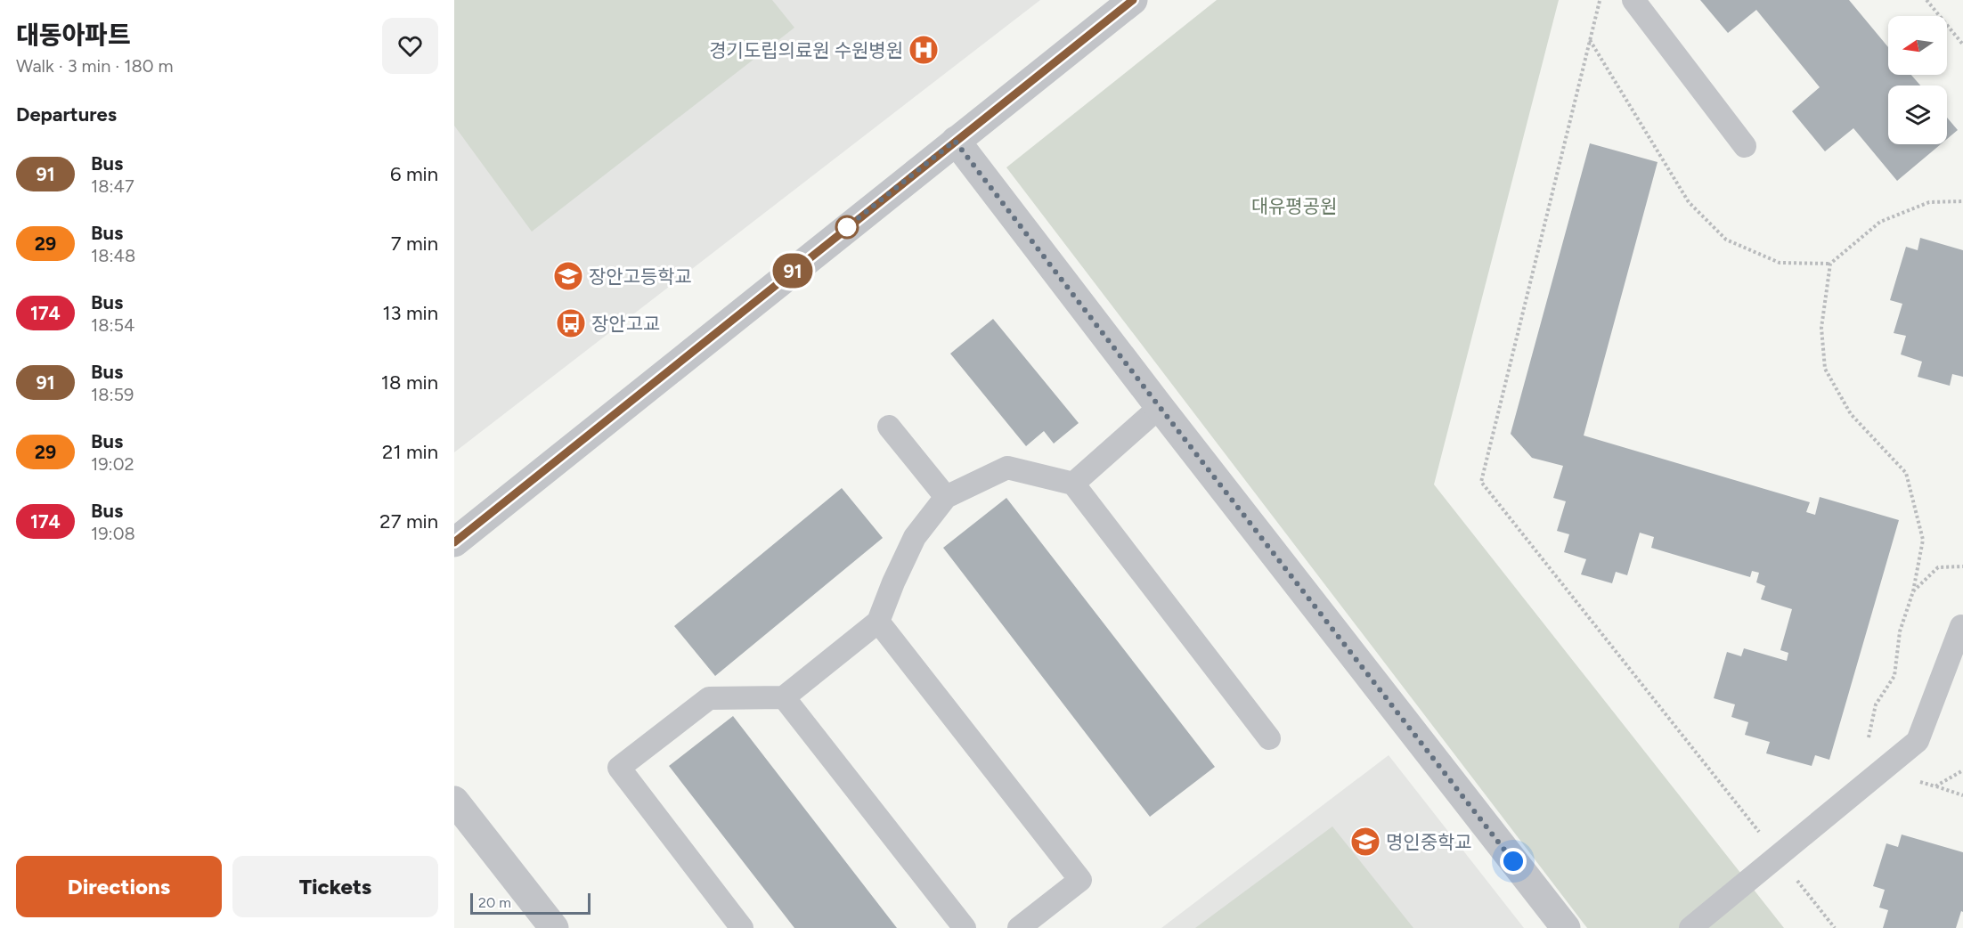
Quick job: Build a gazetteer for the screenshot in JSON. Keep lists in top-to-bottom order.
{
  "parks": ["대유평공원"],
  "places": {
    "hospital": ["경기도립의료원 수원병원"],
    "school or university": ["장안고등학교", "명인중학교"],
    "bus stop": ["장안고교"]
  },
  "lines": ["bus line 91"],
  "scale_bar": "20 m",
  "north": "left",
  "page": {
    "heading": [
      ["대동아파트", "Walk · 3 min · 180 m"],
      "Departures"
    ],
    "on_map": "91",
    "list": [
      {
        "mark": "91",
        "name": "Bus",
        "note": "18:47",
        "value": "6 min"
      },
      {
        "mark": "29",
        "name": "Bus",
        "note": "18:48",
        "value": "7 min"
      },
      {
        "mark": "174",
        "name": "Bus",
        "note": "18:54",
        "value": "13 min"
      },
      {
        "mark": "91",
        "name": "Bus",
        "note": "18:59",
        "value": "18 min"
      },
      {
        "mark": "29",
        "name": "Bus",
        "note": "19:02",
        "value": "21 min"
      },
      {
        "mark": "174",
        "name": "Bus",
        "note": "19:08",
        "value": "27 min"
      }
    ],
    "buttons": ["Directions", "Tickets"],
    "scale": "20 m"
  }
}
